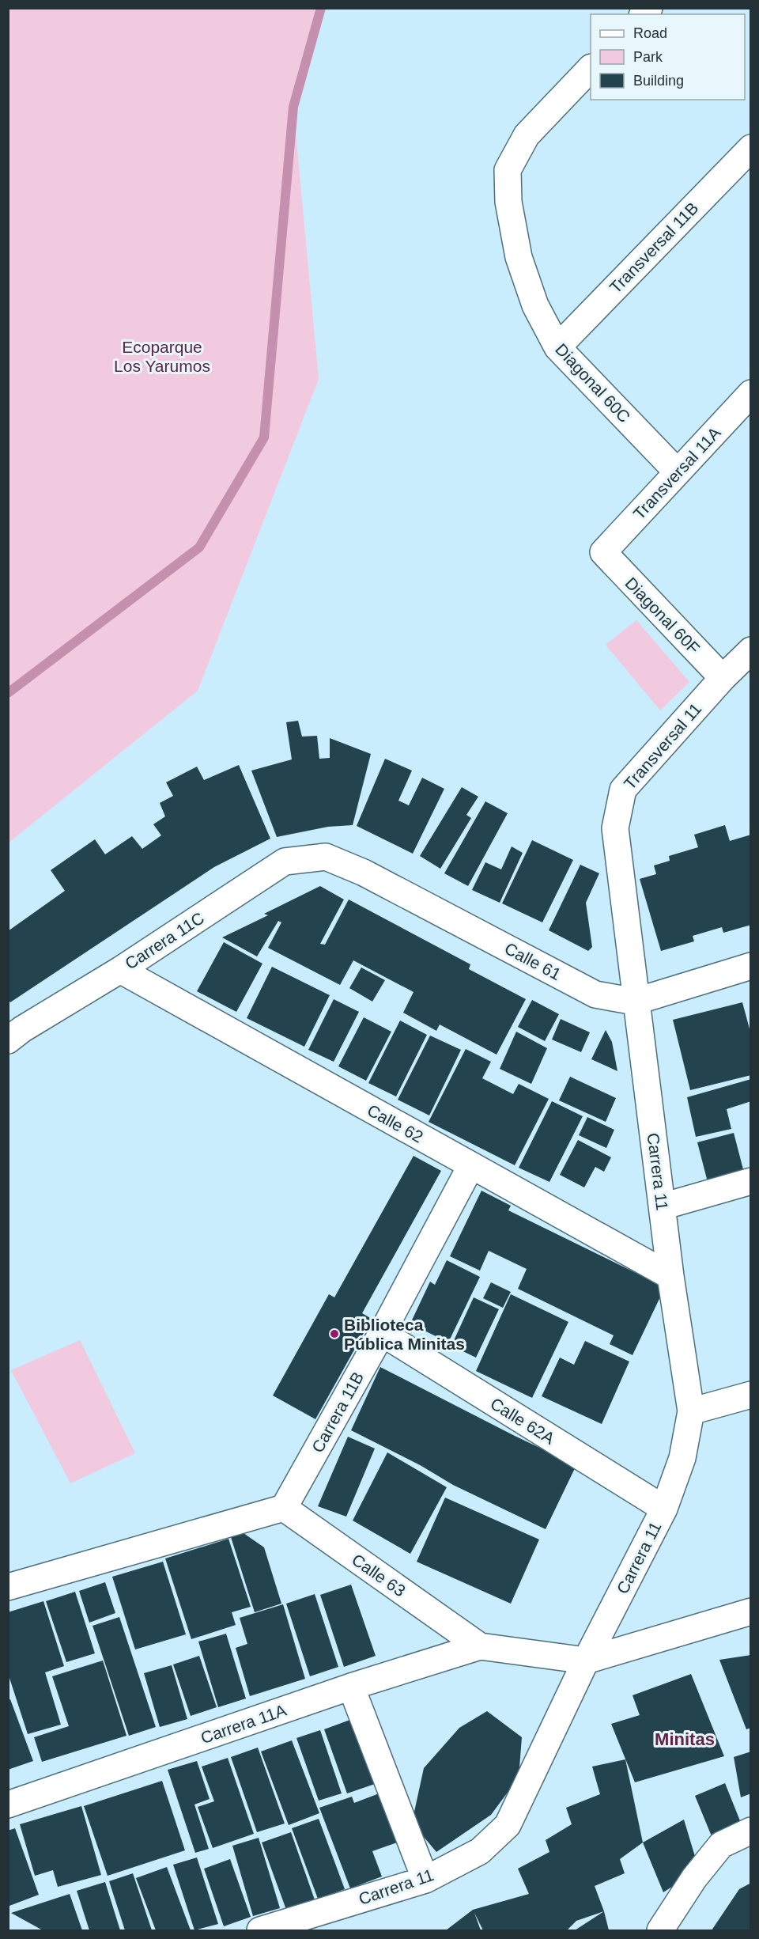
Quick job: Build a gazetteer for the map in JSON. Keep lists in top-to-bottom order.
{
  "streets": {
    "street": [
      "Transversal 11B",
      "Diagonal 60C",
      "Transversal 11A",
      "Diagonal 60F",
      "Transversal 11",
      "Carrera 11C",
      "Calle 61",
      "Calle 62",
      "Carrera 11",
      "Carrera 11B",
      "Calle 62A",
      "Calle 63",
      "Carrera 11A"
    ]
  },
  "crossings": [
    ["Transversal 11B", "Diagonal 60C"],
    ["Diagonal 60C", "Transversal 11A"],
    ["Transversal 11A", "Diagonal 60F"],
    ["Diagonal 60F", "Transversal 11"],
    ["Transversal 11", "Calle 61"],
    ["Transversal 11", "Carrera 11"],
    ["Carrera 11C", "Calle 61"],
    ["Carrera 11C", "Calle 62"],
    ["Calle 61", "Carrera 11"],
    ["Calle 62", "Carrera 11"],
    ["Calle 62", "Carrera 11B"],
    ["Carrera 11", "Calle 62A"],
    ["Carrera 11", "Calle 63"],
    ["Carrera 11B", "Calle 62A"],
    ["Carrera 11B", "Calle 63"],
    ["Calle 63", "Carrera 11A"]
  ],
  "districts": ["Minitas"],
  "parks": ["Ecoparque Los Yarumos"],
  "places": ["Biblioteca Pública Minitas"],
  "legend": ["Road", "Park", "Building"]
}
